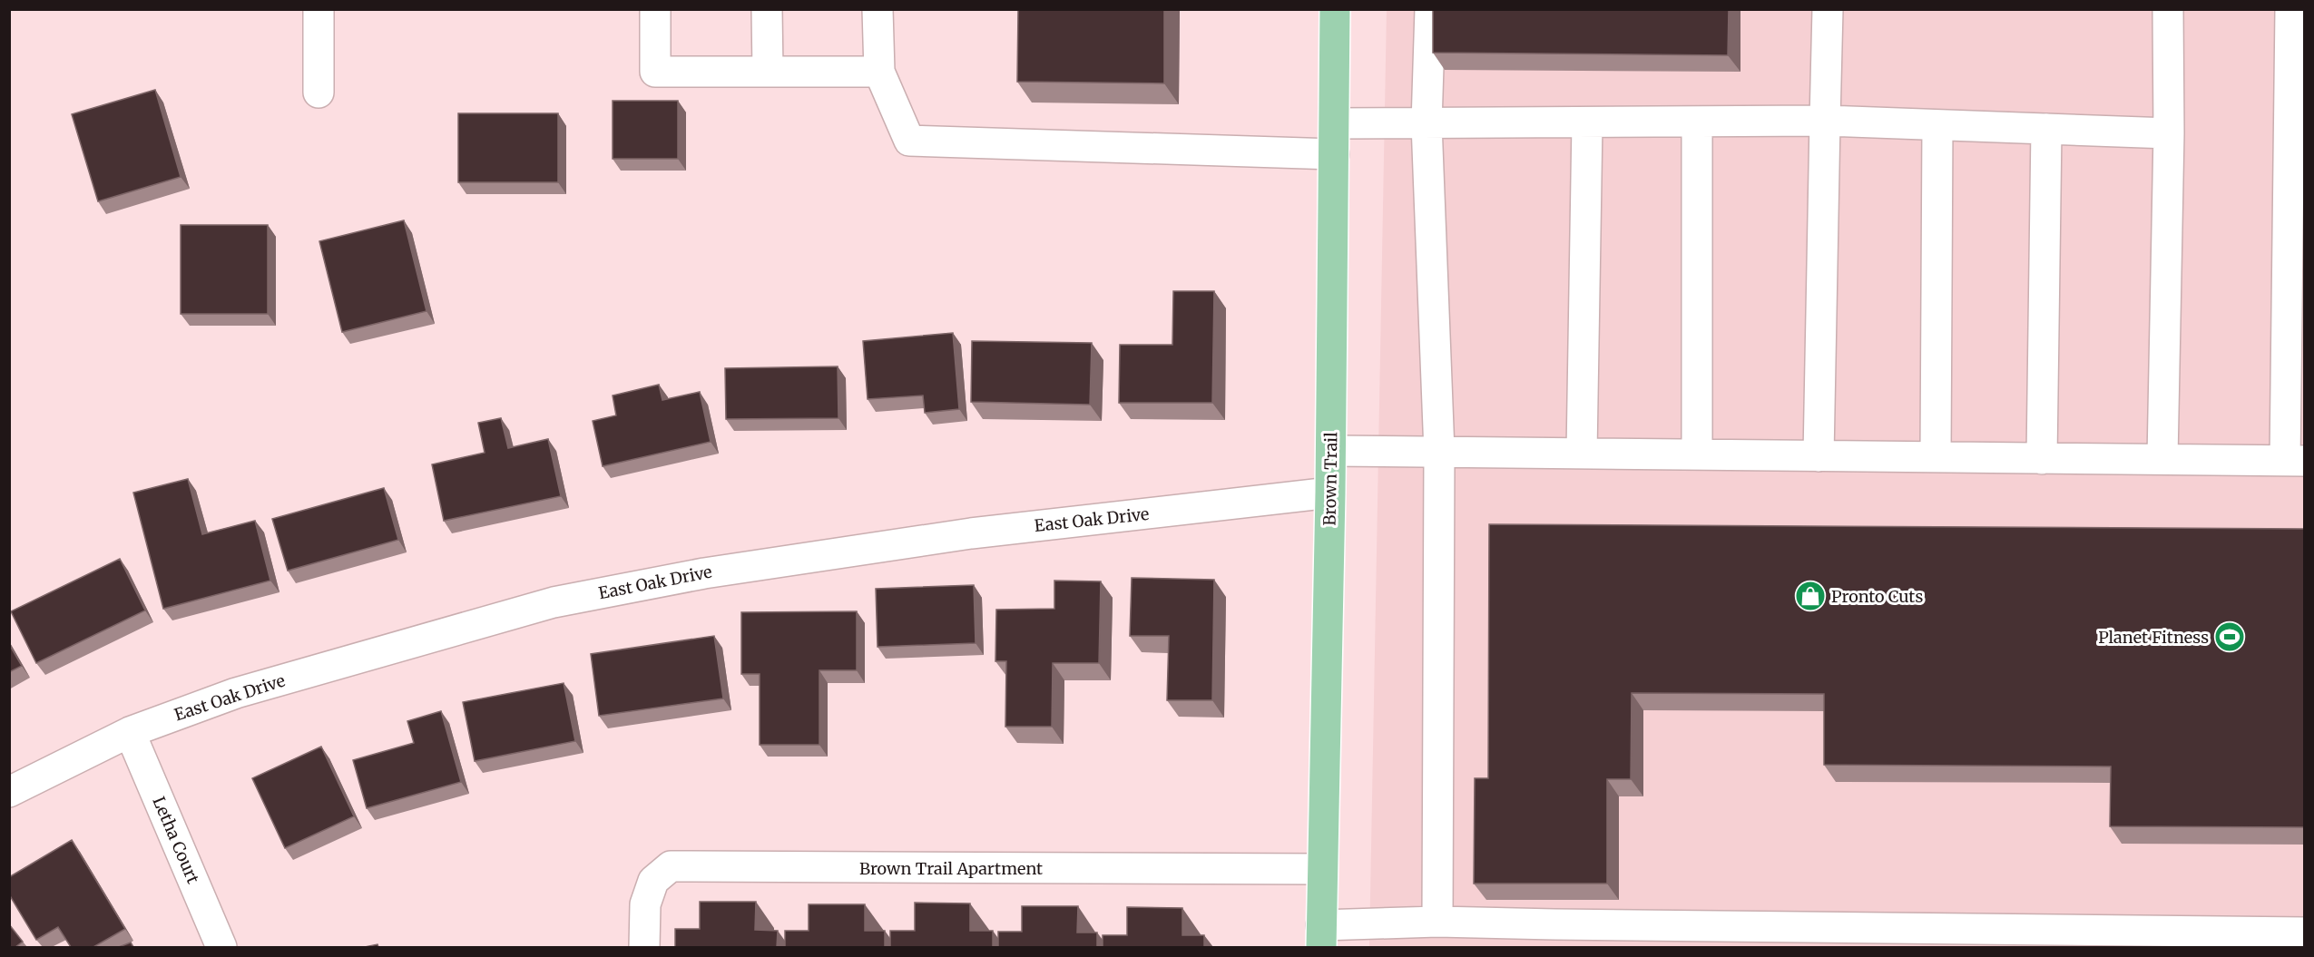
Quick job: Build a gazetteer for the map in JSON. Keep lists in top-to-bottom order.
{
  "streets": {
    "main road": ["Brown Trail"],
    "street": ["East Oak Drive", "Letha Court", "Brown Trail Apartment"]
  },
  "crossings": [
    ["Brown Trail", "East Oak Drive"],
    ["Brown Trail", "Brown Trail Apartment"],
    ["East Oak Drive", "Letha Court"]
  ],
  "places": {
    "shop": ["Pronto Cuts"],
    "sports": ["Planet Fitness"]
  }
}
